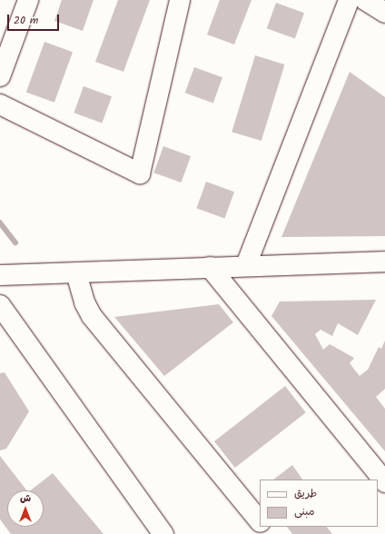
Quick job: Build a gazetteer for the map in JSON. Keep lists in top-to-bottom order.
{
  "legend": ["طريق", "مبنى"],
  "scale_bar": "20 m",
  "north": "top"
}
